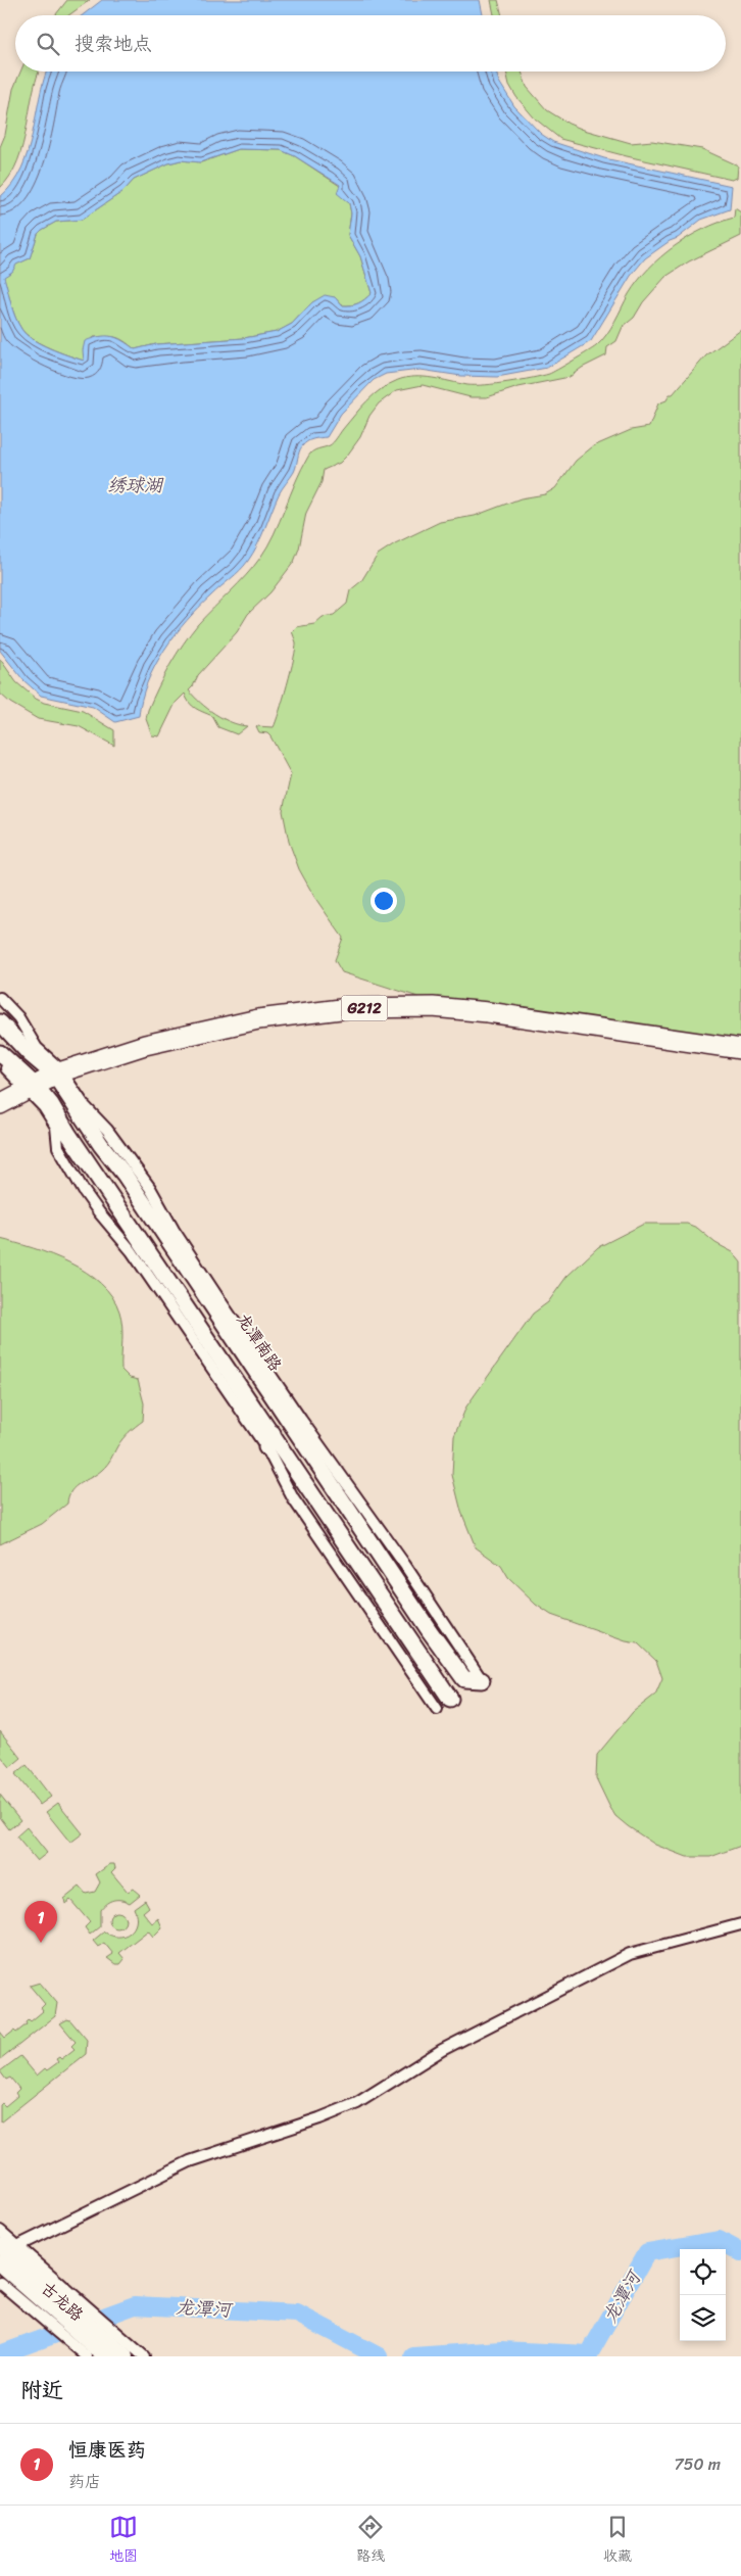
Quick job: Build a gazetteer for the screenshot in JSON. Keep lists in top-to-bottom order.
{
  "streets": {
    "highway": ["G212"],
    "main road": ["龙潭南路", "古龙路"]
  },
  "crossings": [
    ["G212", "龙潭南路"]
  ],
  "water": ["绣球湖", "龙潭河"],
  "page": {
    "search": "搜索地点",
    "pins": "1",
    "heading": "附近",
    "list": [
      {
        "mark": "1",
        "name": "恒康医药",
        "note": "药店",
        "value": "750 m"
      }
    ],
    "nav": ["地图", "路线", "收藏"]
  }
}
